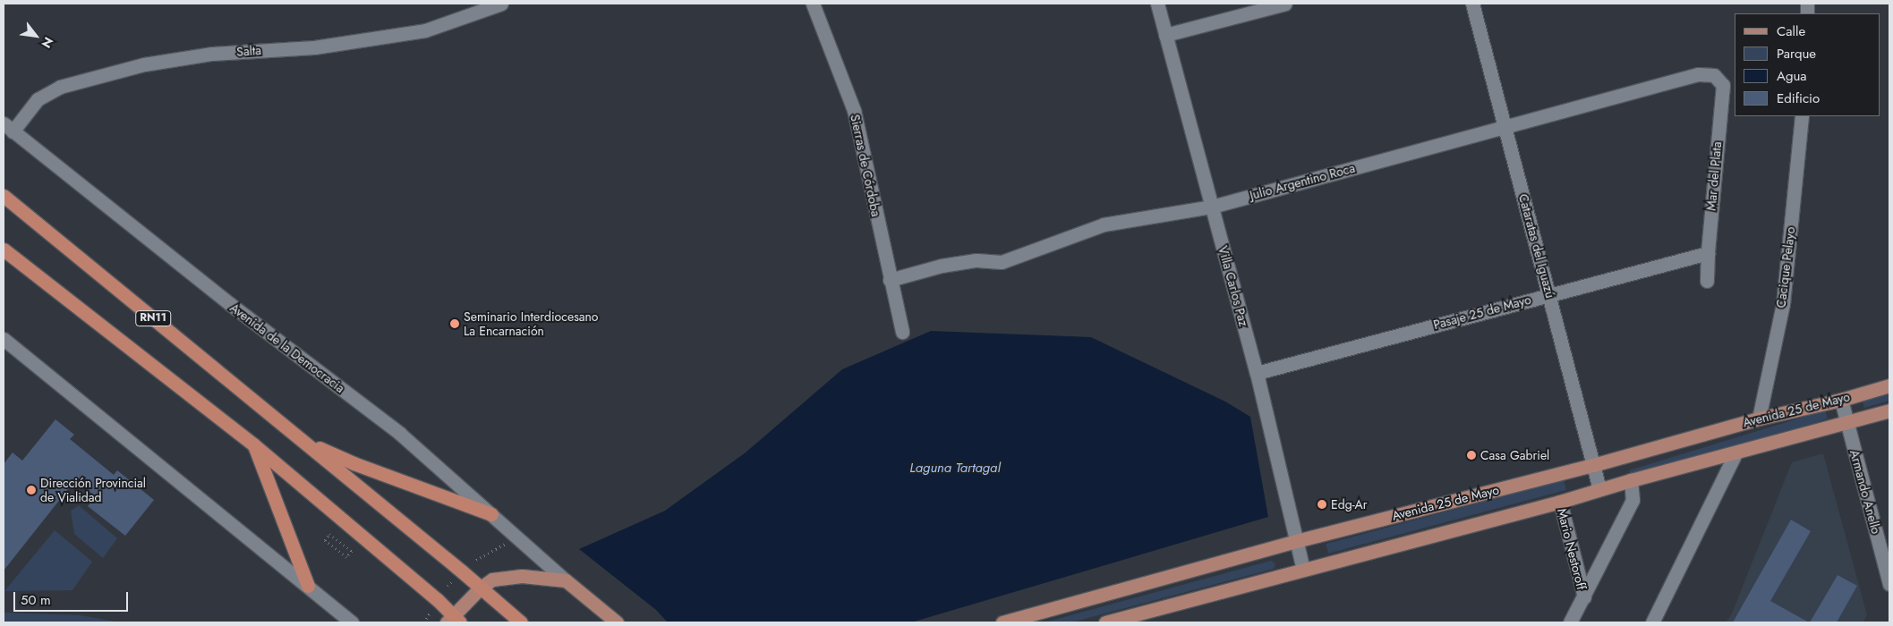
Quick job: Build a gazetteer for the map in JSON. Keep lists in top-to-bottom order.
{
  "streets": {
    "highway": ["RN11"],
    "main road": ["Avenida 25 de Mayo"],
    "street": [
      "Salta",
      "Sierras de Córdoba",
      "Mar del Plata",
      "Julio Argentino Roca",
      "Cataratas del Iguazú",
      "Cacique Pelayo",
      "Villa Carlos Paz",
      "Pasaje 25 de Mayo",
      "Avenida de la Democracia",
      "Armando Anello",
      "Mario Nestoroff"
    ]
  },
  "crossings": [
    ["Salta", "Avenida de la Democracia"],
    ["Sierras de Córdoba", "Julio Argentino Roca"],
    ["Mar del Plata", "Julio Argentino Roca"],
    ["Mar del Plata", "Pasaje 25 de Mayo"],
    ["Julio Argentino Roca", "Cataratas del Iguazú"],
    ["Julio Argentino Roca", "Villa Carlos Paz"],
    ["Cataratas del Iguazú", "Pasaje 25 de Mayo"],
    ["Cataratas del Iguazú", "Avenida 25 de Mayo"],
    ["Cacique Pelayo", "Avenida 25 de Mayo"],
    ["Villa Carlos Paz", "Pasaje 25 de Mayo"],
    ["Villa Carlos Paz", "Avenida 25 de Mayo"],
    ["Avenida 25 de Mayo", "Armando Anello"],
    ["Avenida 25 de Mayo", "Mario Nestoroff"]
  ],
  "water": ["Laguna Tartagal"],
  "places": [
    "Seminario Interdiocesano La Encarnación",
    "Casa Gabriel",
    "Dirección Provincial de Vialidad",
    "Edg-Ar"
  ],
  "legend": [
    "Calle",
    "Parque",
    "Agua",
    "Edificio"
  ],
  "scale_bar": "50 m",
  "north": "bottom right"
}
